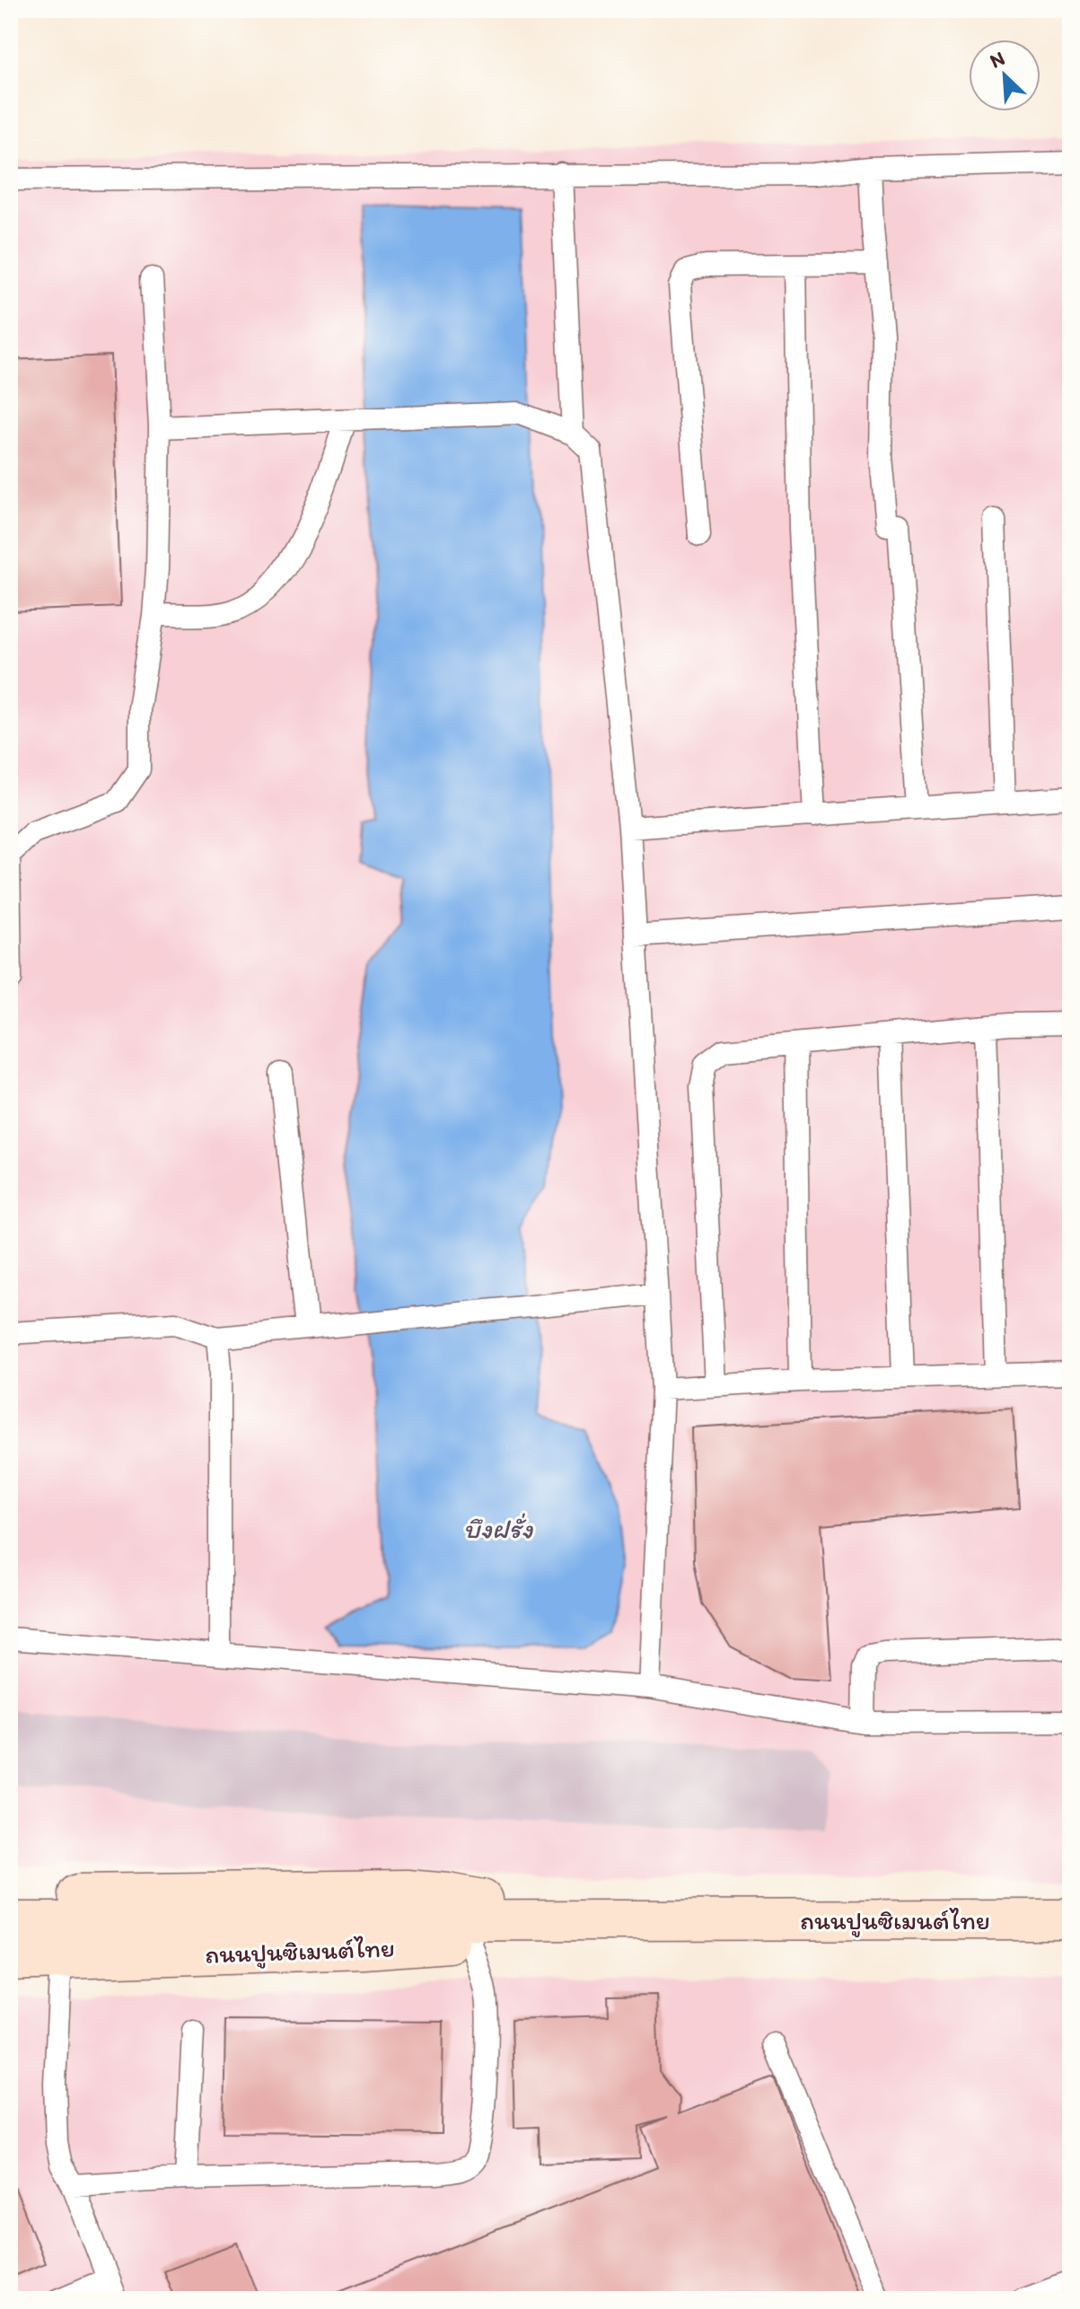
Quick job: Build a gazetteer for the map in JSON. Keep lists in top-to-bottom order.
{
  "streets": {
    "street": ["ถนนปูนซิเมนต์ไทย"]
  },
  "water": ["บึงฝรั่ง"],
  "north": "top left"
}
